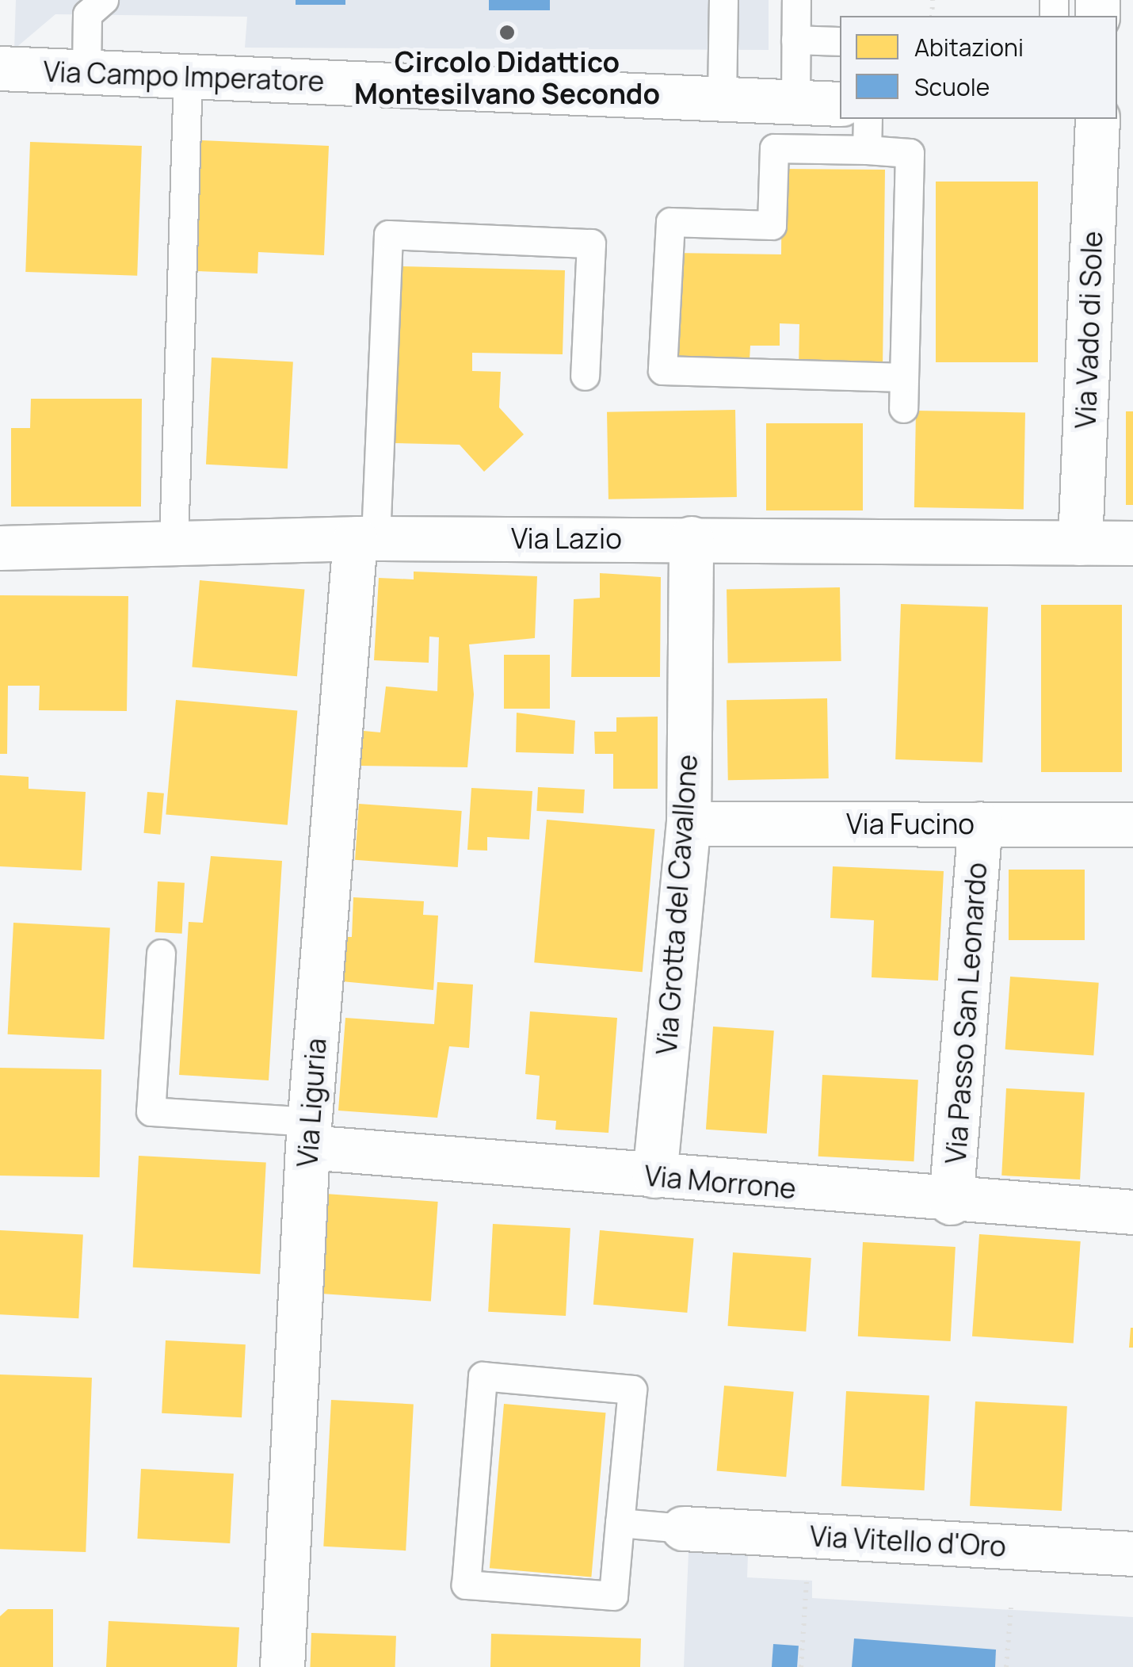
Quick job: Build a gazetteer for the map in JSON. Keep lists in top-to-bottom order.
{
  "streets": {
    "street": [
      "Via Campo Imperatore",
      "Via Vado di Sole",
      "Via Lazio",
      "Via Fucino",
      "Via Grotta del Cavallone",
      "Via Passo San Leonardo",
      "Via Liguria",
      "Via Morrone",
      "Via Vitello d'Oro"
    ]
  },
  "crossings": [
    ["Via Vado di Sole", "Via Lazio"],
    ["Via Lazio", "Via Grotta del Cavallone"],
    ["Via Lazio", "Via Liguria"],
    ["Via Fucino", "Via Grotta del Cavallone"],
    ["Via Fucino", "Via Passo San Leonardo"],
    ["Via Grotta del Cavallone", "Via Morrone"],
    ["Via Passo San Leonardo", "Via Morrone"],
    ["Via Liguria", "Via Morrone"]
  ],
  "places": ["Circolo Didattico Montesilvano Secondo"],
  "legend": ["Abitazioni", "Scuole"]
}
